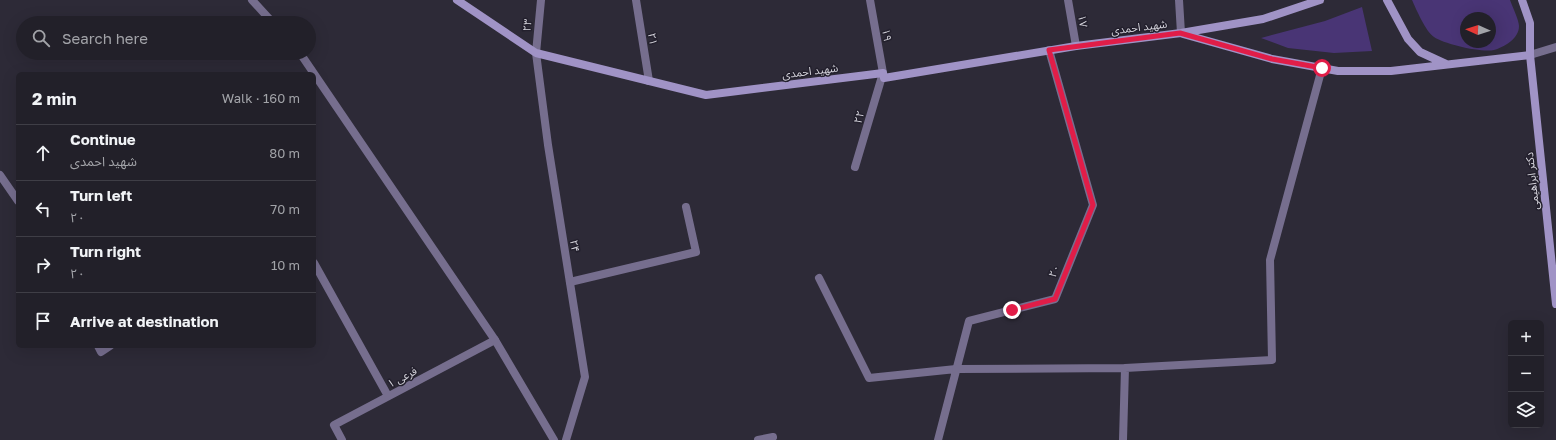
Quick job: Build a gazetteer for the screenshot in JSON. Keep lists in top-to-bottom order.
{
  "streets": {
    "street": [
      "۱۷",
      "۲۳",
      "شهید احمدی",
      "۱۹",
      "۲۱",
      "۲۲",
      "دکتر ابراهیمی",
      "۲۴",
      "۲۰",
      "فرعی ۱"
    ]
  },
  "crossings": [
    ["۱۷", "شهید احمدی"],
    ["۲۳", "شهید احمدی"],
    ["۲۳", "۲۴"],
    ["شهید احمدی", "۱۹"],
    ["شهید احمدی", "۲۱"],
    ["شهید احمدی", "۲۲"],
    ["شهید احمدی", "دکتر ابراهیمی"],
    ["شهید احمدی", "۲۴"],
    ["شهید احمدی", "۲۰"],
    ["۱۹", "۲۲"]
  ],
  "north": "left",
  "page": {
    "search": "Search here",
    "heading": ["2 min", "Walk · 160 m"],
    "list": [
      ["Continue", "شهید احمدی", "80 m"],
      ["Turn left", "۲۰", "70 m"],
      ["Turn right", "۲۰", "10 m"],
      "Arrive at destination"
    ],
    "map_buttons": ["+", "−"]
  }
}
